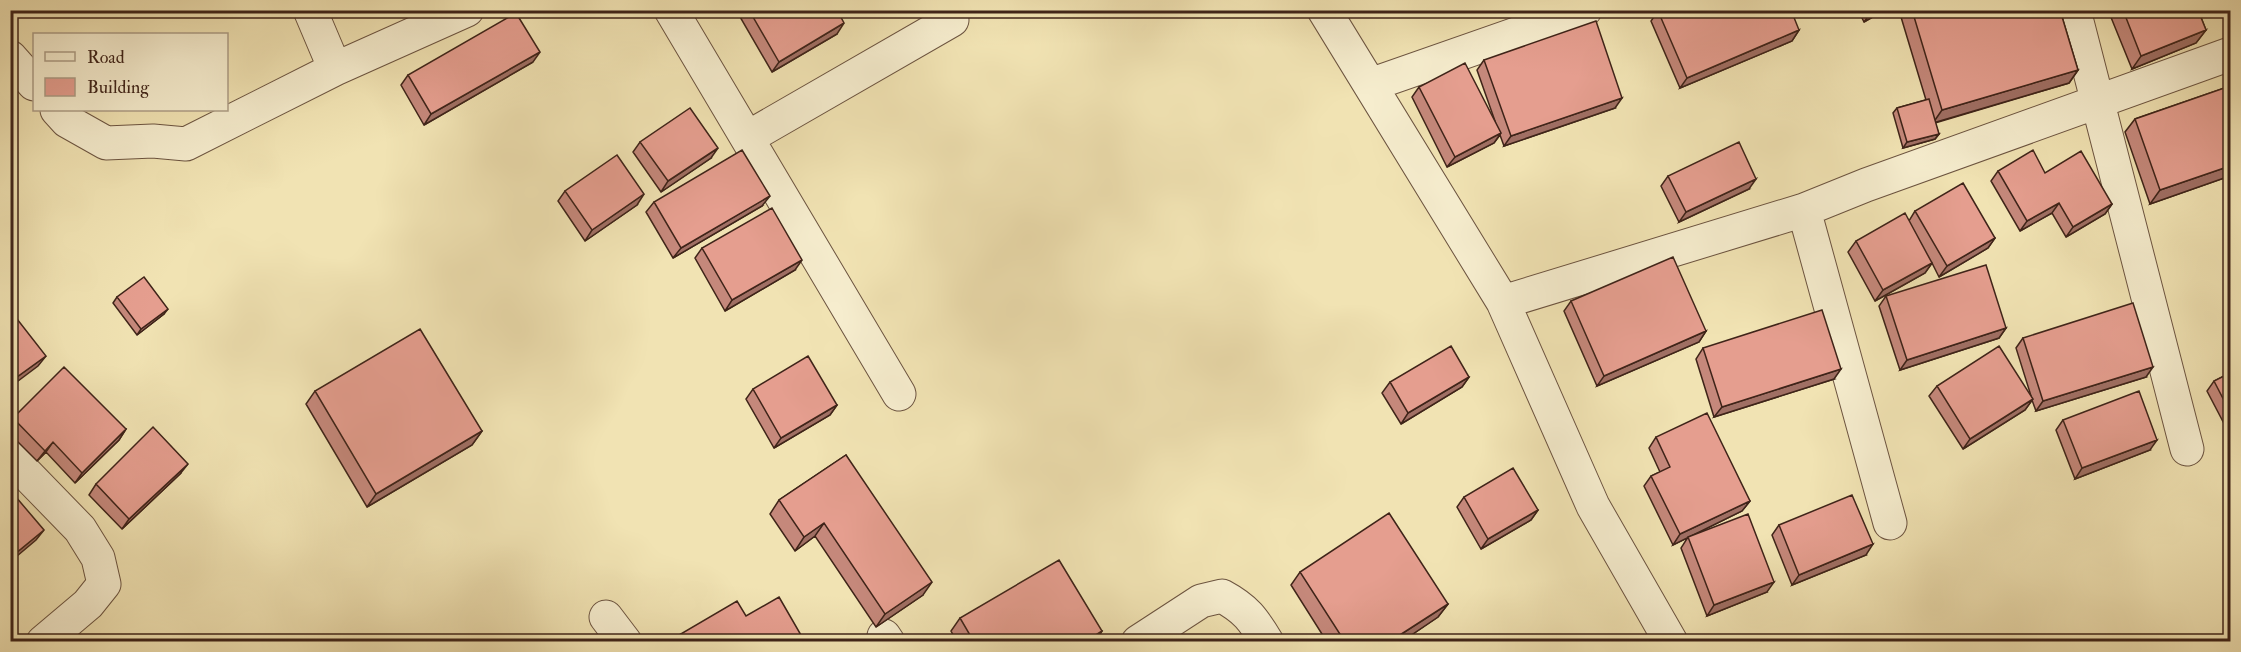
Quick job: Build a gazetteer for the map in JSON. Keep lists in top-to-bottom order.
{
  "legend": ["Road", "Building"]
}
